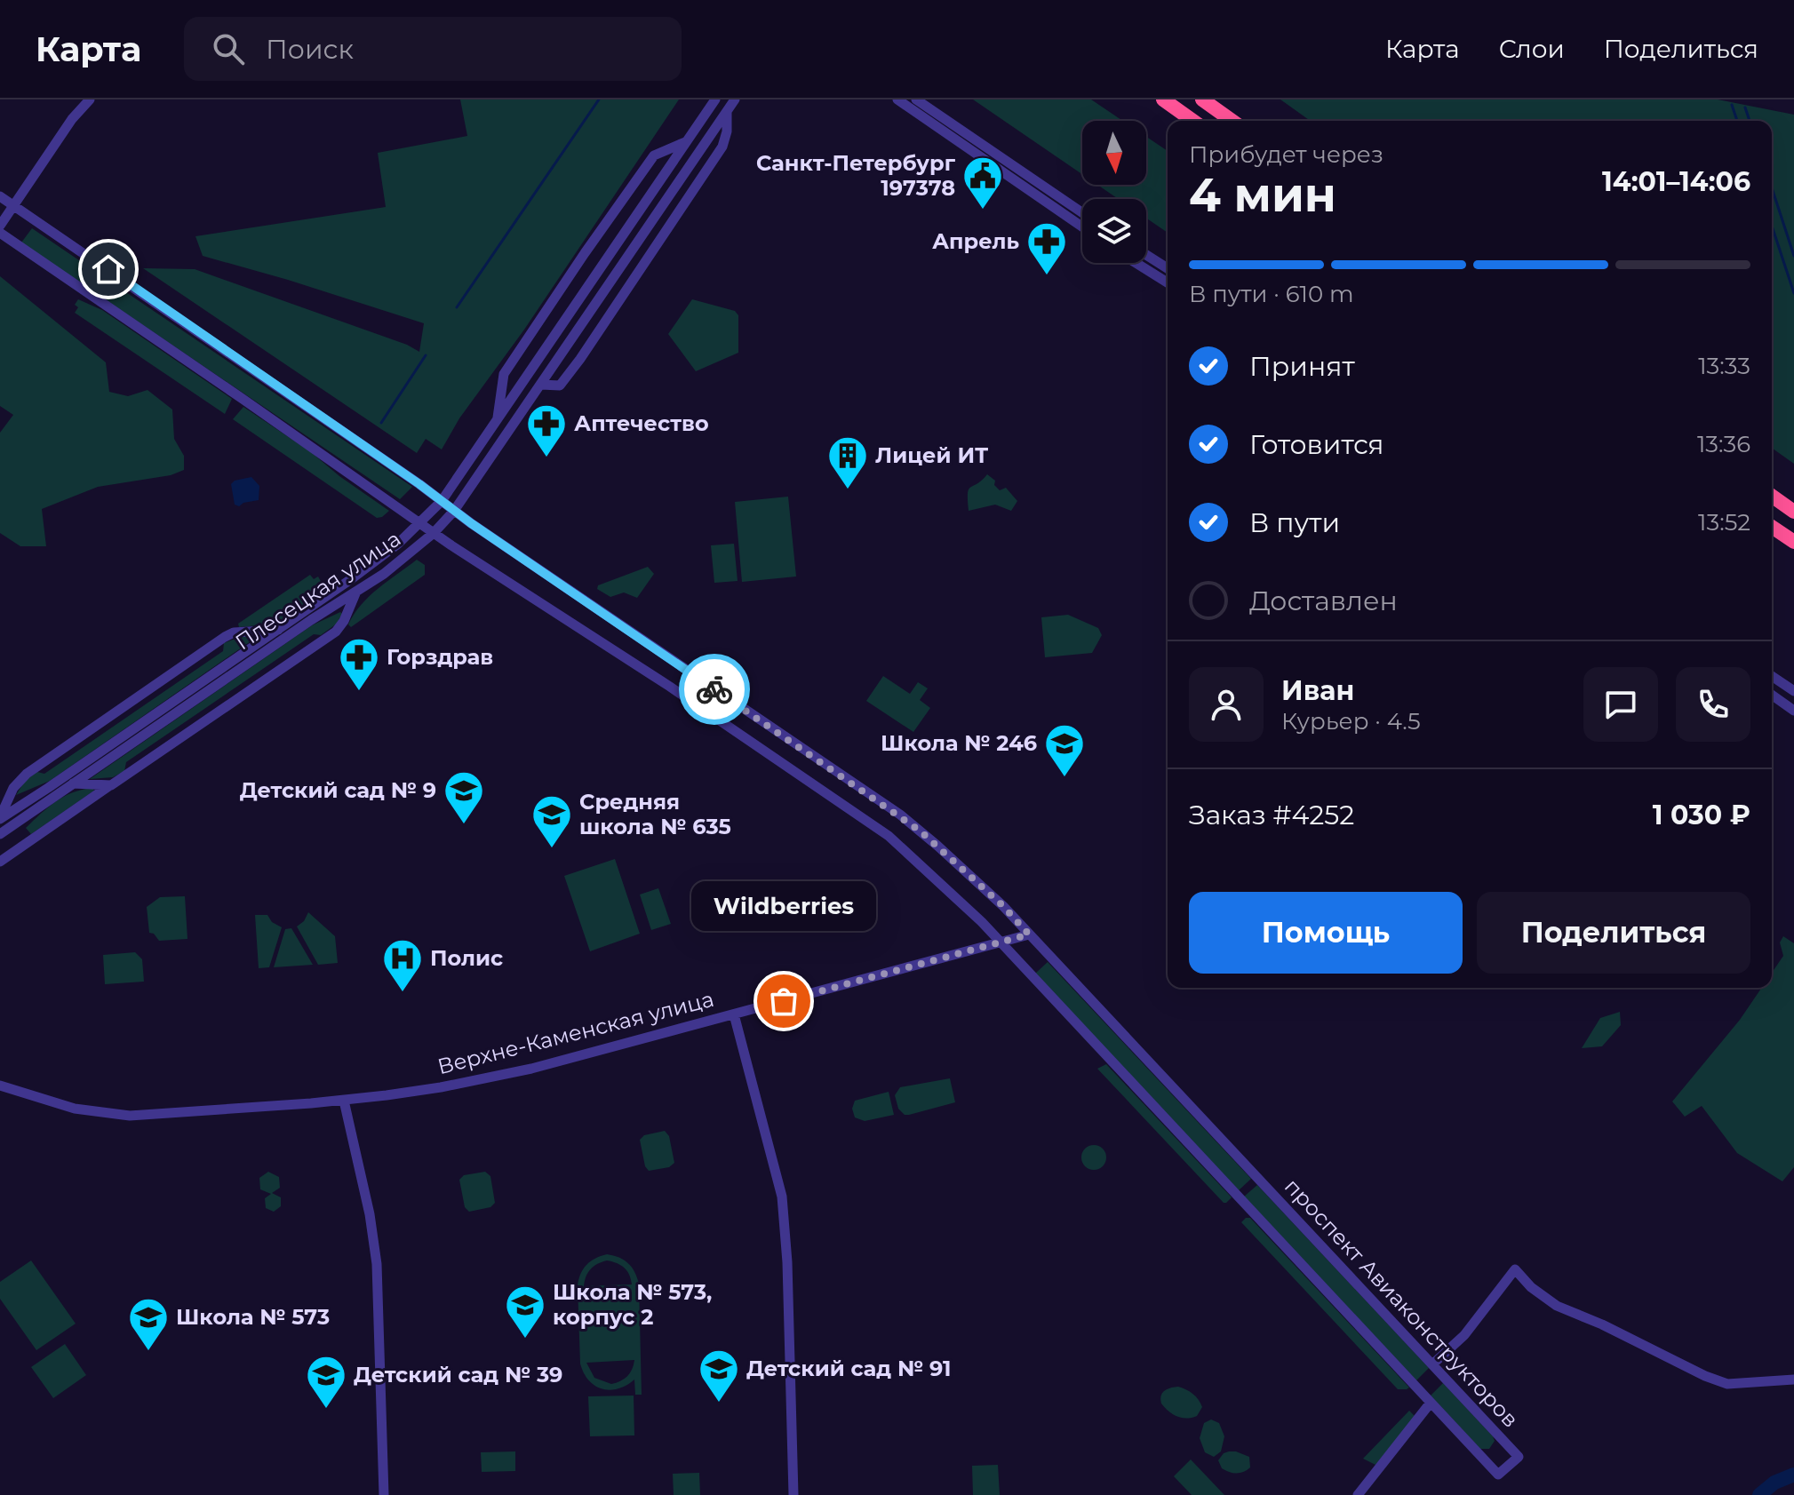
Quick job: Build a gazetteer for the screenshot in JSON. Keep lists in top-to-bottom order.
{
  "streets": {
    "street": ["Плесецкая улица", "Верхне-Каменская улица", "проспект Авиаконструкторов"]
  },
  "crossings": [
    ["Плесецкая улица", "проспект Авиаконструкторов"],
    ["Верхне-Каменская улица", "проспект Авиаконструкторов"]
  ],
  "places": {
    "public building": ["Санкт-Петербург 197378"],
    "pharmacy": ["Апрель", "Аптечество", "Горздрав"],
    "building": ["Лицей ИТ"],
    "school or university": [
      "Школа № 246",
      "Детский сад № 9",
      "Средняя школа № 635",
      "Школа № 573, корпус 2",
      "Школа № 573",
      "Детский сад № 91",
      "Детский сад № 39"
    ],
    "hospital": ["Полис"],
    "other": ["Wildberries"]
  },
  "north": "bottom",
  "page": {
    "header": "Карта",
    "search": "Поиск",
    "nav": ["Карта", "Слои", "Поделиться"],
    "heading": ["4 мин", "Прибудет через", "14:01–14:06"],
    "panel": [
      "Иван",
      "Курьер · 4.5",
      "Заказ #4252",
      "1 030 ₽"
    ],
    "bar": "В пути · 610 m",
    "list": [
      ["Принят", "13:33"],
      ["Готовится", "13:36"],
      ["В пути", "13:52"],
      "Доставлен"
    ],
    "buttons": ["Помощь", "Поделиться"],
    "bubble": "Wildberries"
  }
}
